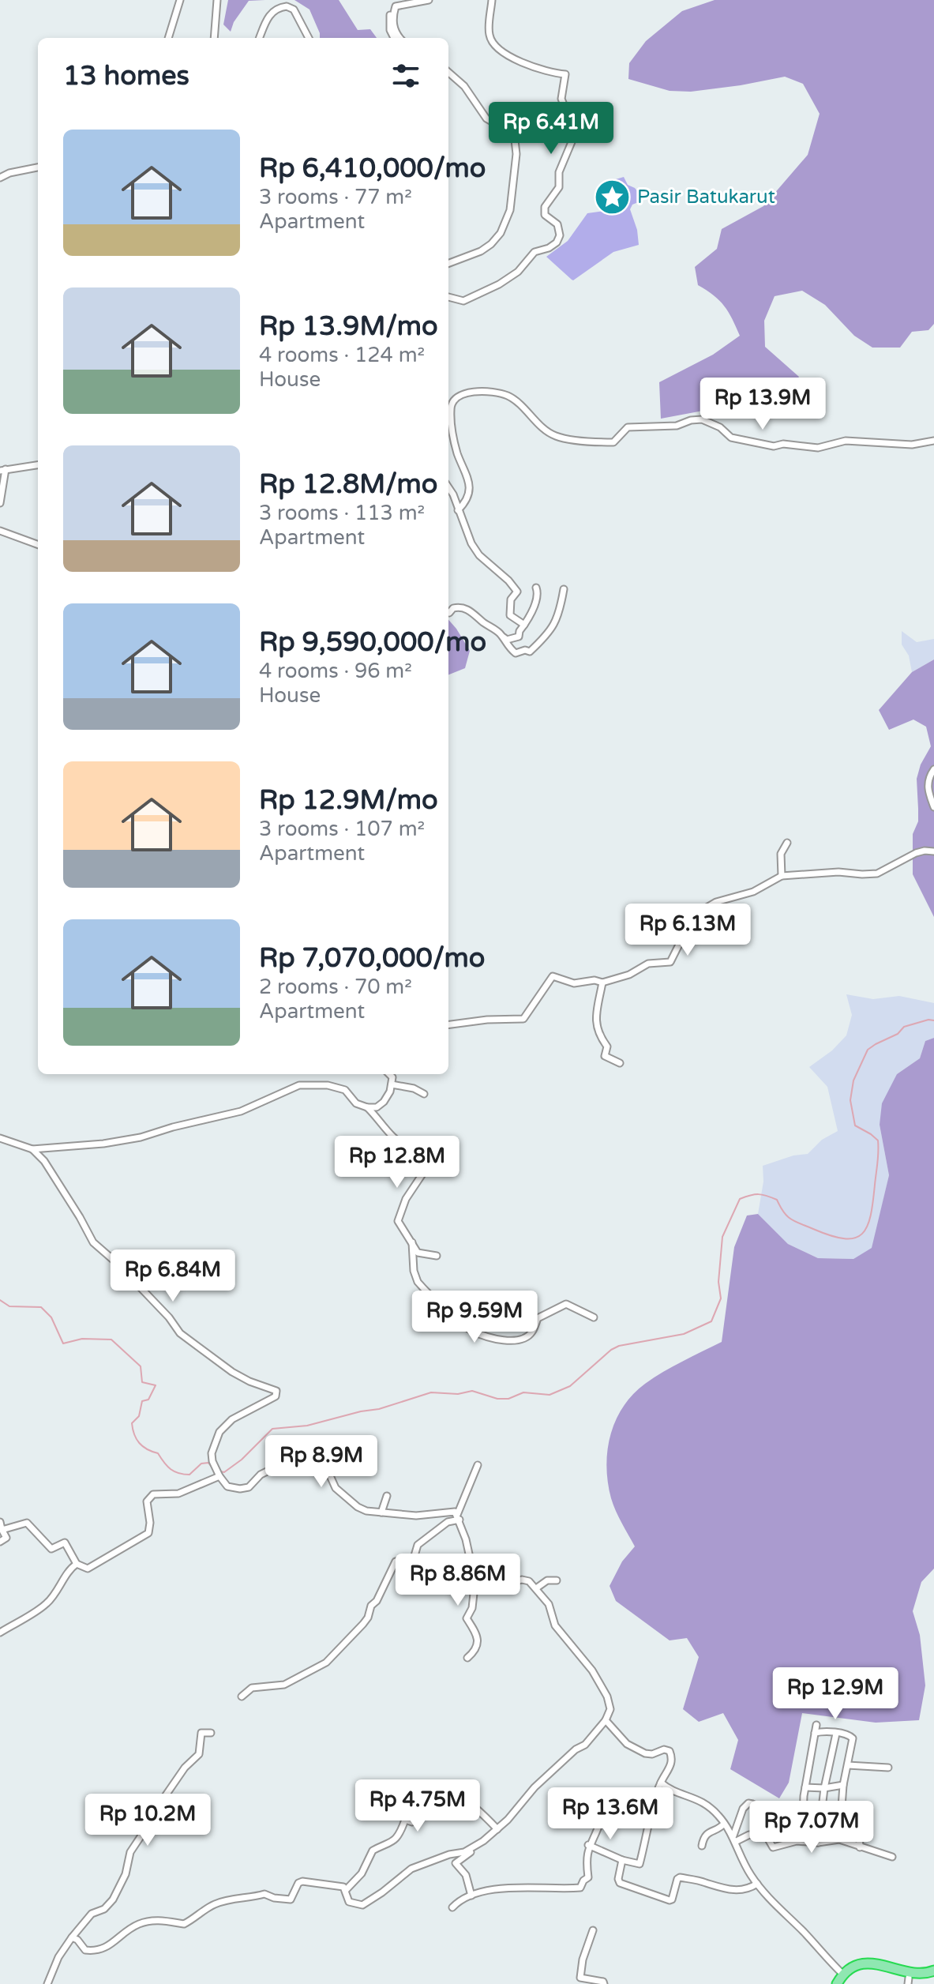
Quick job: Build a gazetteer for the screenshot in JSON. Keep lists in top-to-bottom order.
{
  "places": {
    "place": ["Pasir Batukarut"]
  },
  "page": {
    "heading": "13 homes",
    "price": [
      "Rp 6.41M",
      "Rp 13.9M",
      "Rp 6.13M",
      "Rp 12.8M",
      "Rp 6.84M",
      "Rp 9.59M",
      "Rp 8.9M",
      "Rp 8.86M",
      "Rp 12.9M",
      "Rp 4.75M",
      "Rp 13.6M",
      "Rp 10.2M",
      "Rp 7.07M"
    ],
    "list": [
      {
        "name": "Rp 6,410,000/mo",
        "note": "3 rooms · 77 m² · Apartment"
      },
      {
        "name": "Rp 13.9M/mo",
        "note": "4 rooms · 124 m² · House"
      },
      {
        "name": "Rp 12.8M/mo",
        "note": "3 rooms · 113 m² · Apartment"
      },
      {
        "name": "Rp 9,590,000/mo",
        "note": "4 rooms · 96 m² · House"
      },
      {
        "name": "Rp 12.9M/mo",
        "note": "3 rooms · 107 m² · Apartment"
      },
      {
        "name": "Rp 7,070,000/mo",
        "note": "2 rooms · 70 m² · Apartment"
      }
    ]
  }
}
